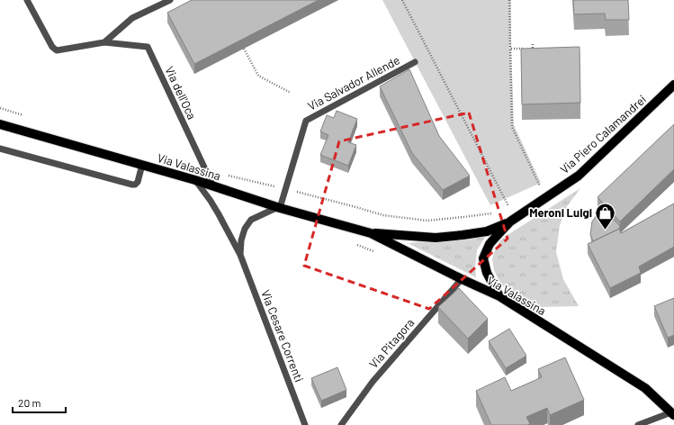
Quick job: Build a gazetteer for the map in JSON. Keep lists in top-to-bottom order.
{
  "streets": {
    "main road": ["Via Piero Calamandrei", "Via Valassina"],
    "street": [
      "Via Salvador Allende",
      "Via dell'Oca",
      "Via Cesare Correnti",
      "Via Pitagora"
    ]
  },
  "crossings": [
    ["Via Salvador Allende", "Via Valassina"],
    ["Via Salvador Allende", "Via Cesare Correnti"],
    ["Via dell'Oca", "Via Valassina"],
    ["Via Piero Calamandrei", "Via Valassina"],
    ["Via Valassina", "Via Cesare Correnti"],
    ["Via Valassina", "Via Pitagora"]
  ],
  "places": {
    "shop": ["Meroni Luigi"]
  },
  "scale_bar": "20 m"
}
